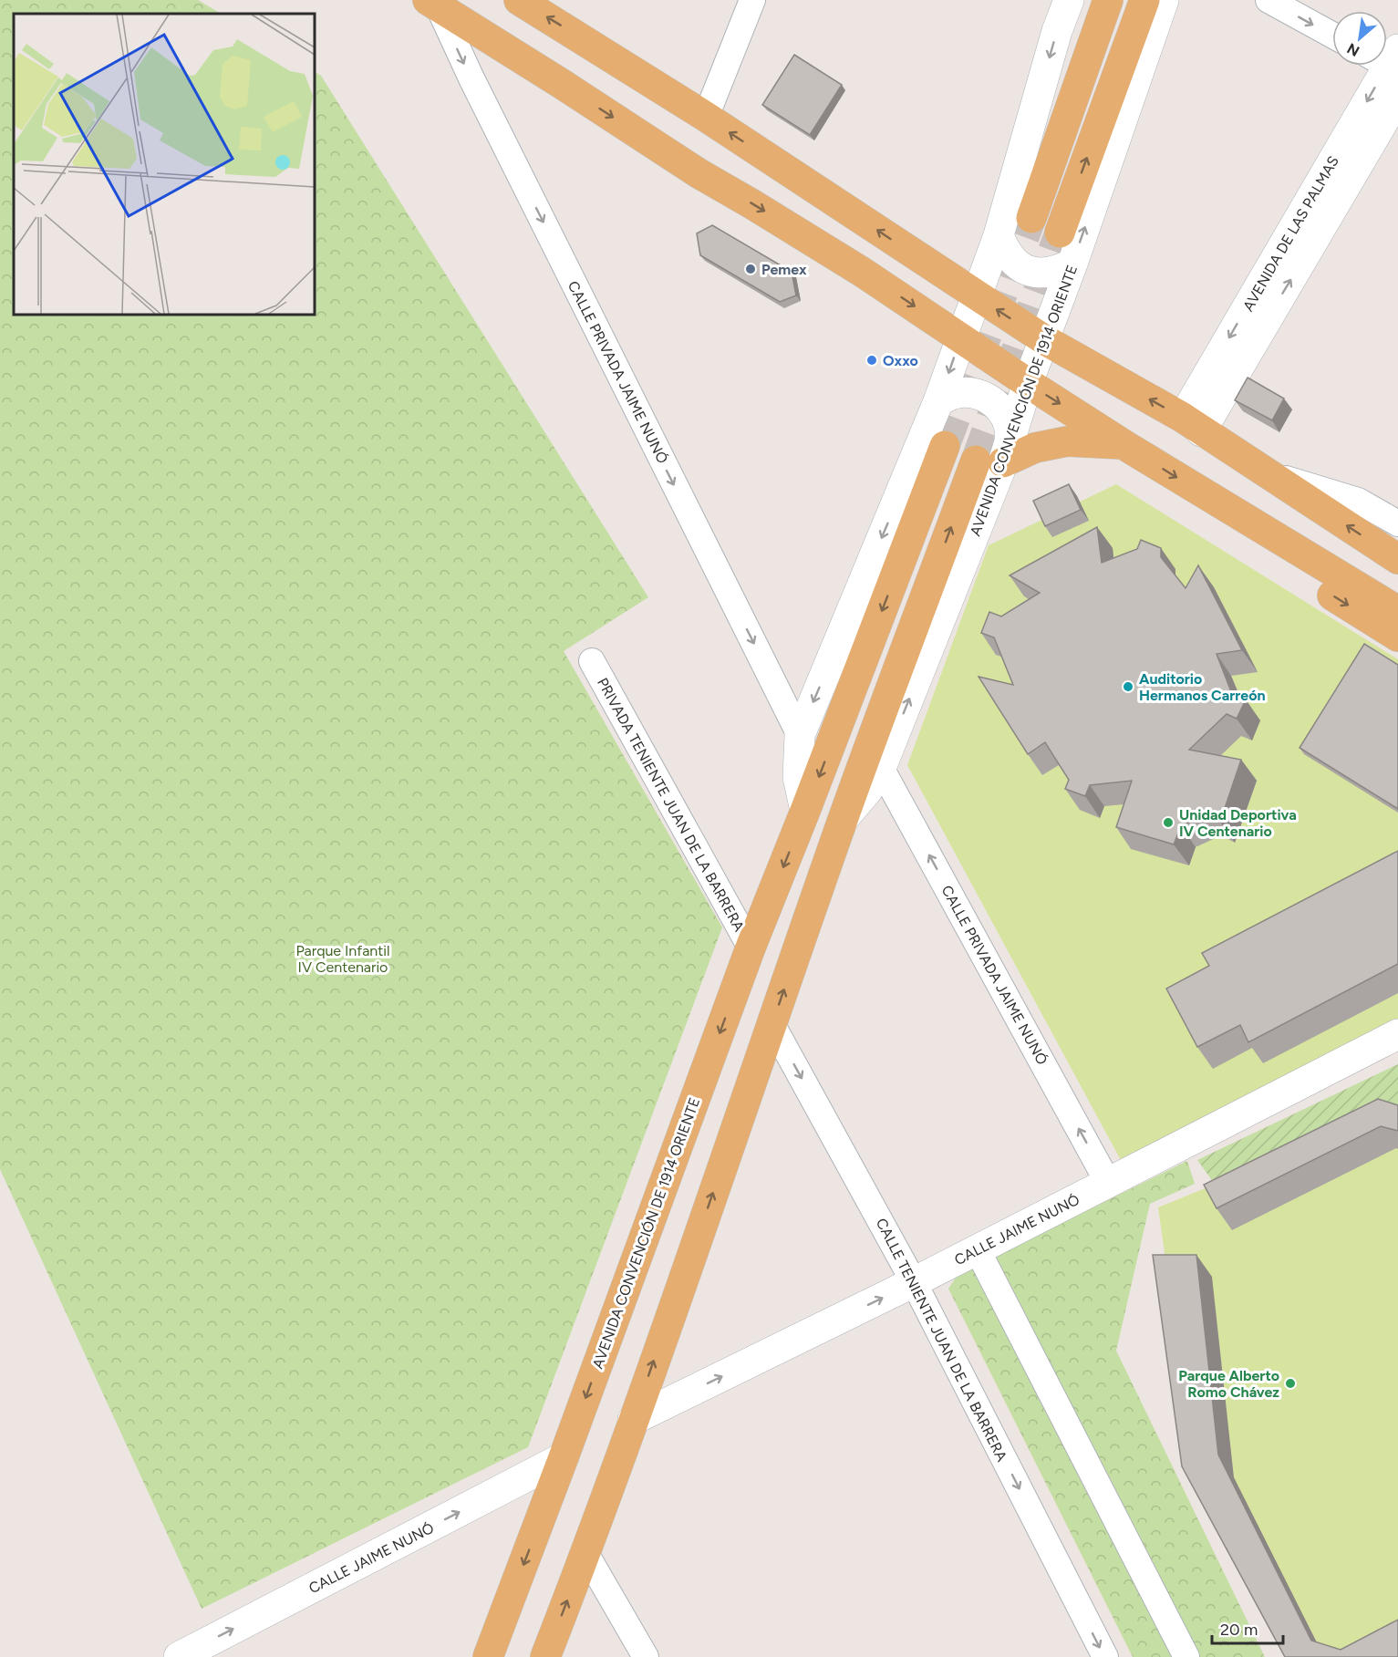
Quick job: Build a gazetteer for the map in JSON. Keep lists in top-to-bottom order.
{
  "streets": {
    "main road": ["AVENIDA CONVENCIÓN DE 1914 ORIENTE"],
    "street": [
      "AVENIDA DE LAS PALMAS",
      "CALLE PRIVADA JAIME NUNÓ",
      "PRIVADA TENIENTE JUAN DE LA BARRERA",
      "CALLE JAIME NUNÓ",
      "CALLE TENIENTE JUAN DE LA BARRERA"
    ]
  },
  "crossings": [
    ["CALLE PRIVADA JAIME NUNÓ", "AVENIDA CONVENCIÓN DE 1914 ORIENTE"],
    ["CALLE PRIVADA JAIME NUNÓ", "CALLE JAIME NUNÓ"],
    ["AVENIDA CONVENCIÓN DE 1914 ORIENTE", "PRIVADA TENIENTE JUAN DE LA BARRERA"],
    ["AVENIDA CONVENCIÓN DE 1914 ORIENTE", "CALLE JAIME NUNÓ"],
    ["AVENIDA CONVENCIÓN DE 1914 ORIENTE", "CALLE TENIENTE JUAN DE LA BARRERA"],
    ["CALLE JAIME NUNÓ", "CALLE TENIENTE JUAN DE LA BARRERA"]
  ],
  "one_way": ["CALLE JAIME NUNÓ"],
  "parks": ["Parque Infantil IV Centenario"],
  "places": [
    "Pemex",
    "Oxxo",
    "Auditorio Hermanos Carreón",
    "Unidad Deportiva IV Centenario",
    "Parque Alberto Romo Chávez"
  ],
  "scale_bar": "20 m",
  "north": "bottom left"
}
